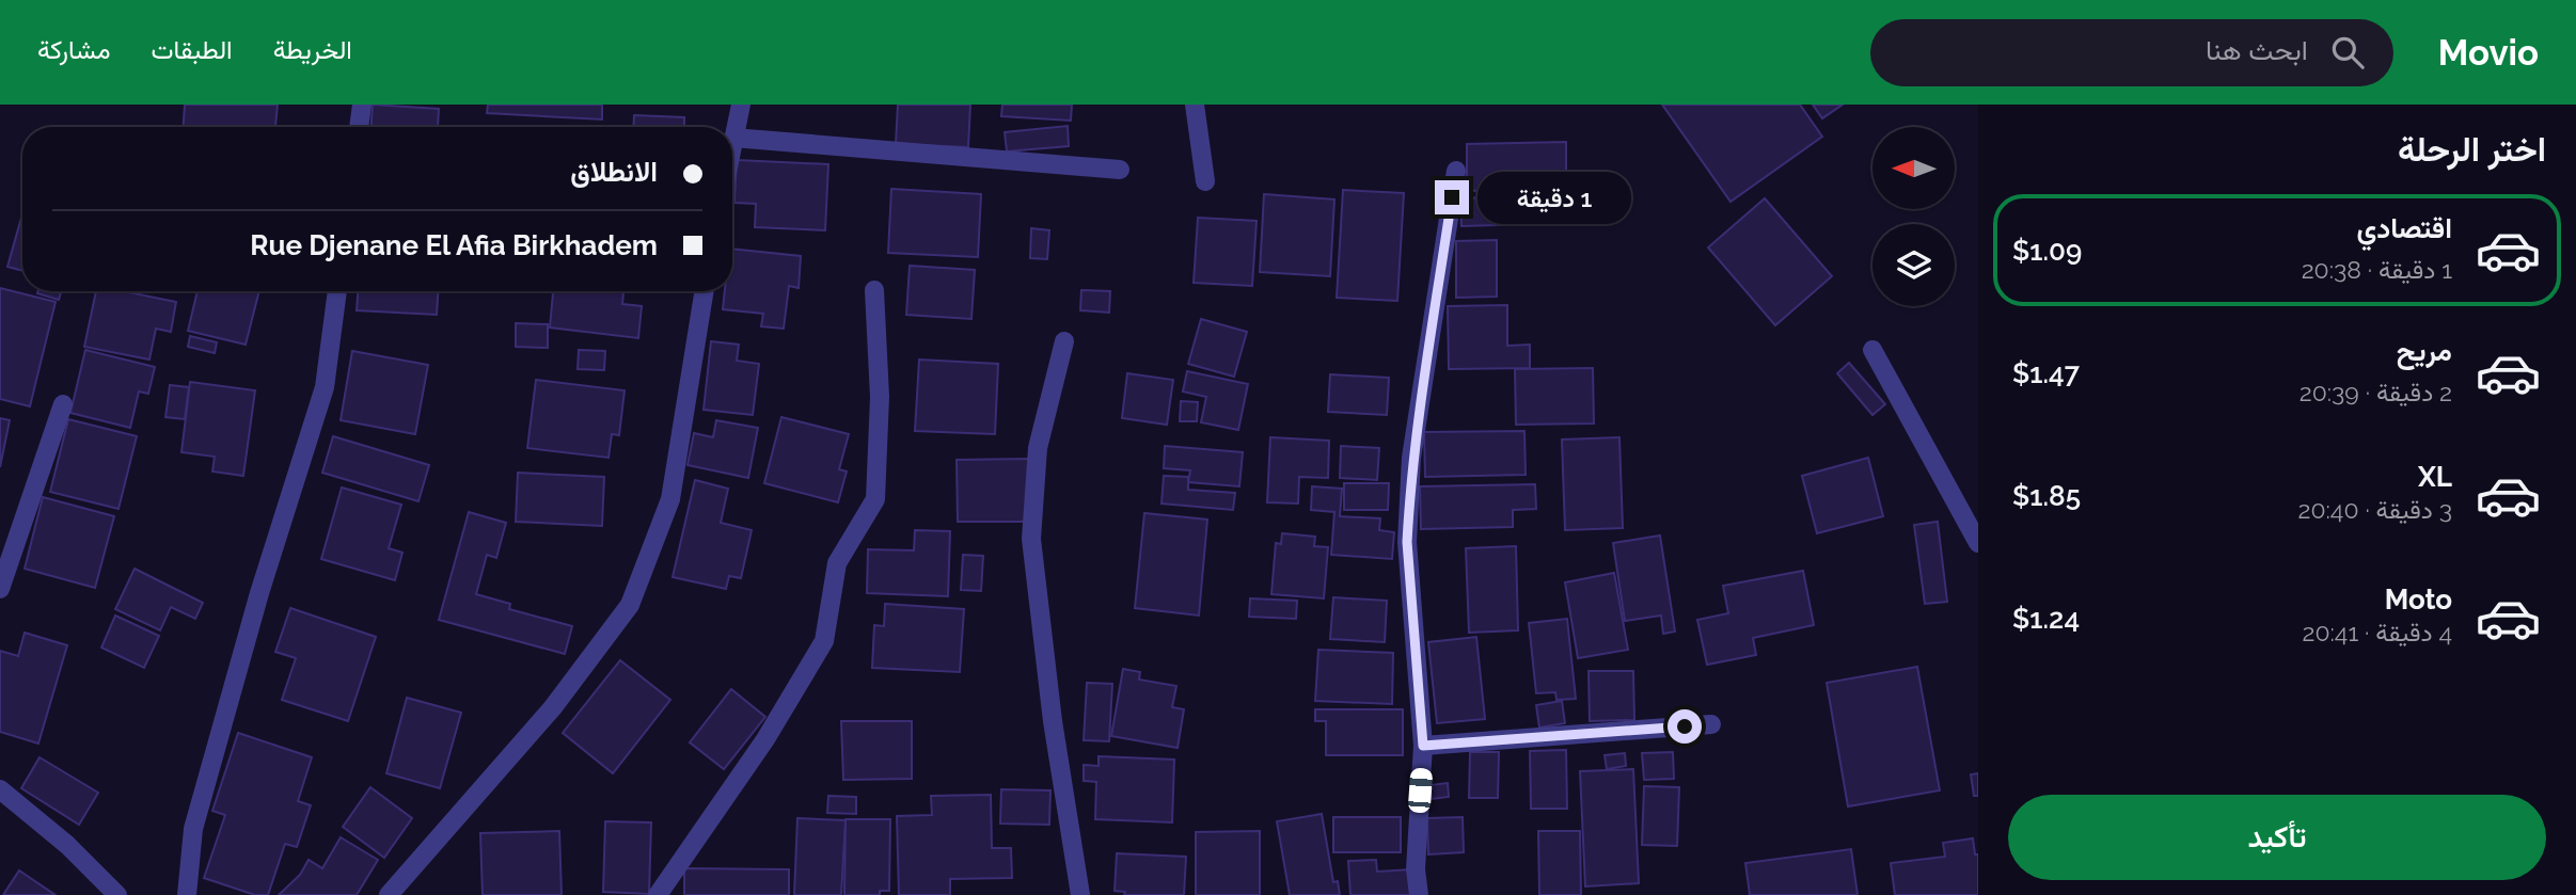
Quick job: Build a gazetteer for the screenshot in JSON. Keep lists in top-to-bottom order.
{
  "north": "left",
  "page": {
    "header": "Movio",
    "search": "ابحث هنا",
    "nav": ["الخريطة", "الطبقات", "مشاركة"],
    "heading": "اختر الرحلة",
    "banner": ["الانطلاق", "Rue Djenane El Afia Birkhadem"],
    "bubble": "1 دقيقة",
    "list": [
      {
        "name": "اقتصادي",
        "note": "1 دقيقة · 20:38",
        "value": "$1.09"
      },
      {
        "name": "مريح",
        "note": "2 دقيقة · 20:39",
        "value": "$1.47"
      },
      {
        "name": "XL",
        "note": "3 دقيقة · 20:40",
        "value": "$1.85"
      },
      {
        "name": "Moto",
        "note": "4 دقيقة · 20:41",
        "value": "$1.24"
      }
    ],
    "buttons": "تأكيد"
  }
}
